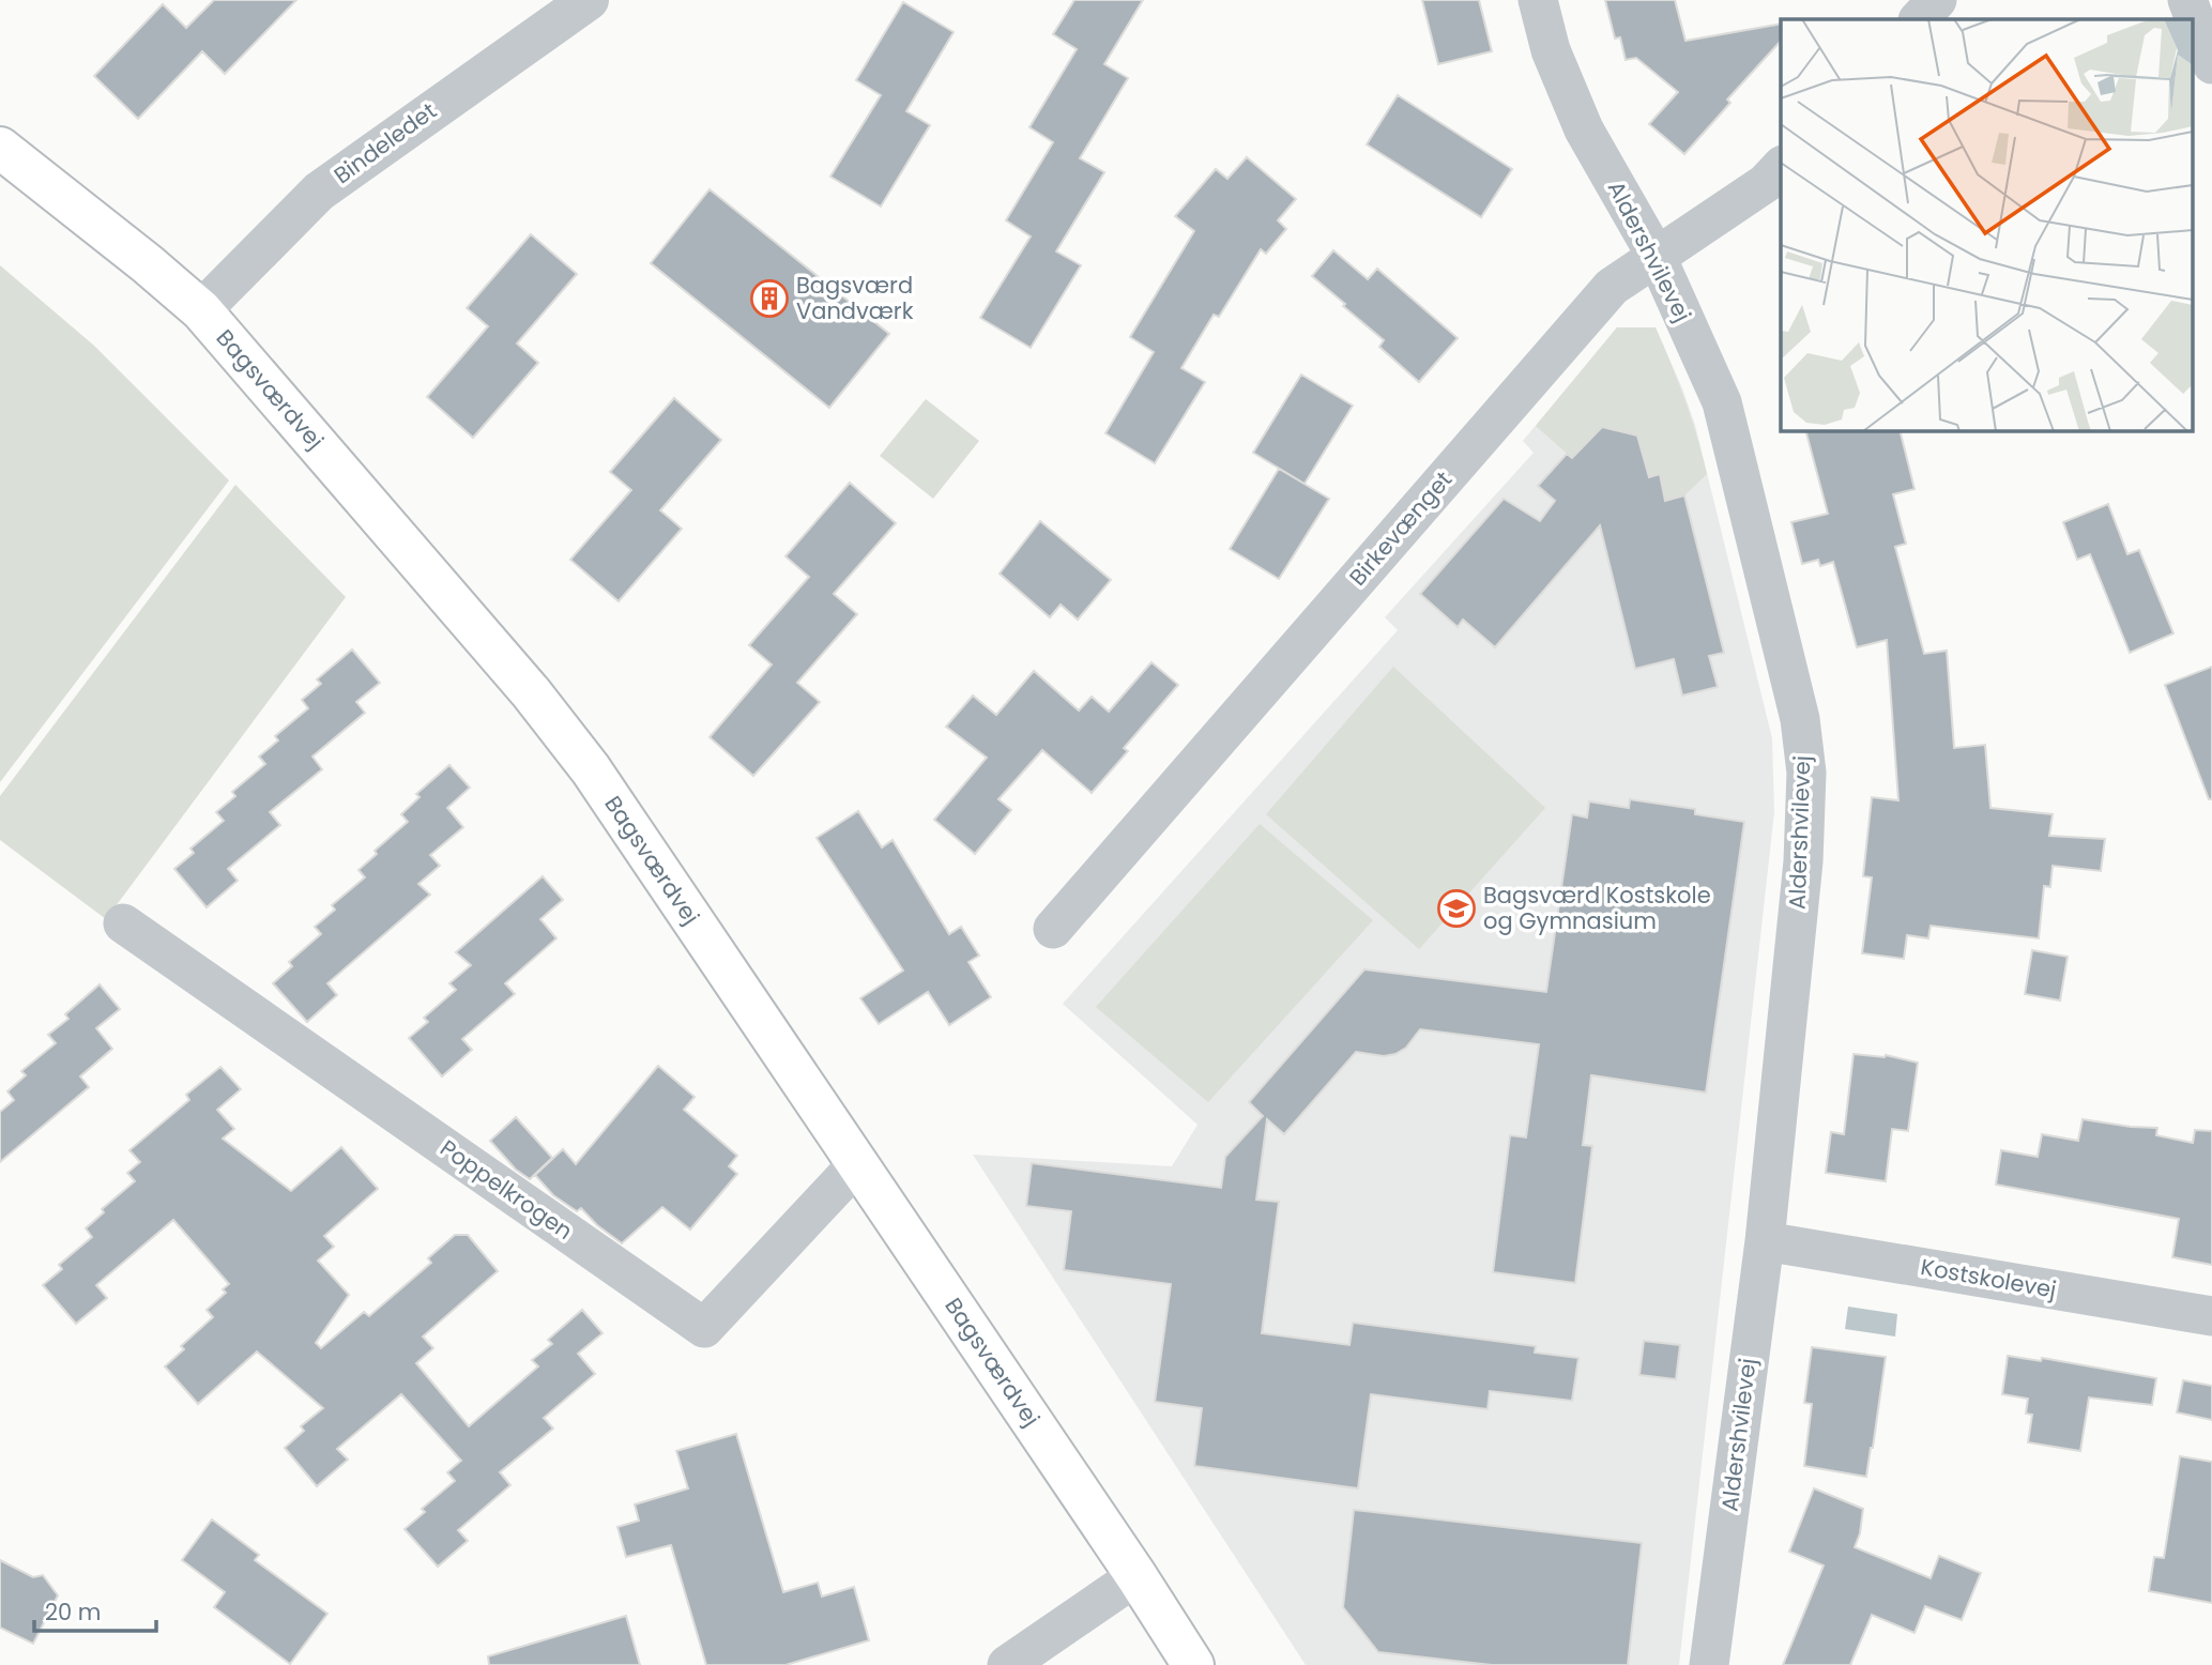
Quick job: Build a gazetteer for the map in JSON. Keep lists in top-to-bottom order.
{
  "streets": {
    "main road": ["Bagsværdvej"],
    "street": [
      "Bindeledet",
      "Aldershvilevej",
      "Birkevænget",
      "Poppelkrogen",
      "Kostskolevej"
    ]
  },
  "crossings": [
    ["Bindeledet", "Bagsværdvej"],
    ["Aldershvilevej", "Birkevænget"],
    ["Aldershvilevej", "Kostskolevej"],
    ["Bagsværdvej", "Poppelkrogen"]
  ],
  "places": {
    "building": ["Bagsværd Vandværk"],
    "school or university": ["Bagsværd Kostskole og Gymnasium"]
  },
  "scale_bar": "20 m"
}
